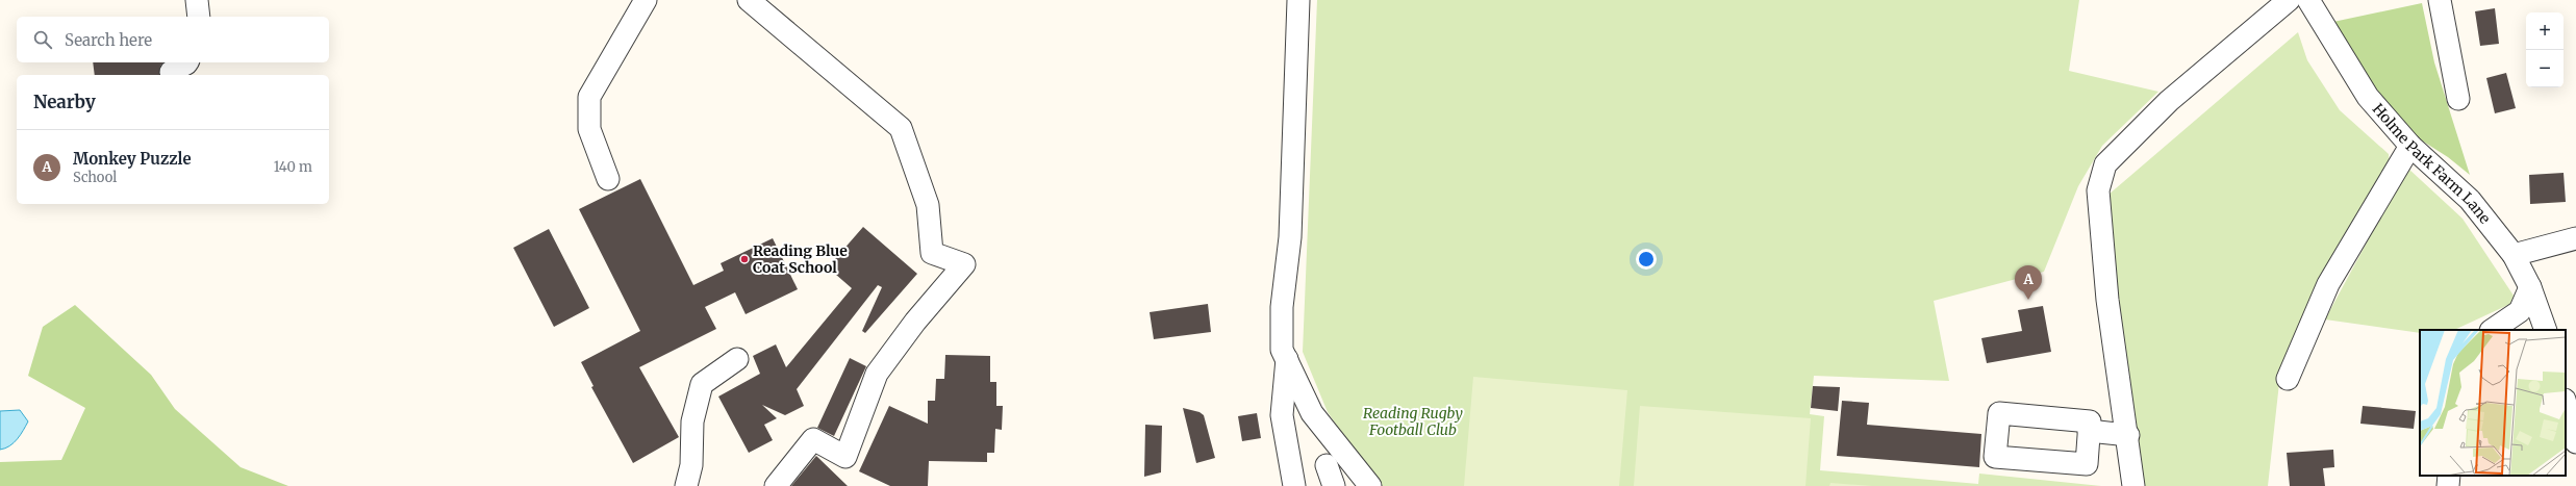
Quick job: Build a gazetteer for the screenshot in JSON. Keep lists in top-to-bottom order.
{
  "streets": {
    "street": ["Holme Park Farm Lane"]
  },
  "parks": ["Reading Rugby Football Club"],
  "places": ["Reading Blue Coat School"],
  "page": {
    "map_buttons": ["+", "−"],
    "search": "Search here",
    "heading": "Nearby",
    "list": [
      {
        "mark": "A",
        "name": "Monkey Puzzle",
        "note": "School",
        "value": "140 m"
      }
    ],
    "pins": "A"
  }
}
